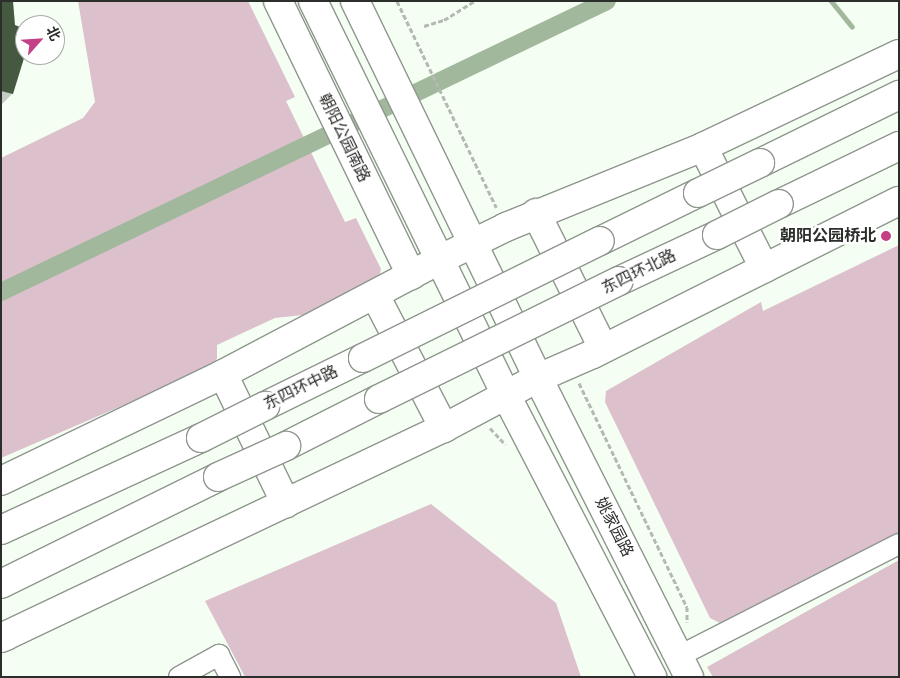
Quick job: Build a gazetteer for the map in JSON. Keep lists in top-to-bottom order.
{
  "streets": {
    "main road": [
      "朝阳公园南路",
      "东四环北路",
      "东四环中路",
      "姚家园路"
    ]
  },
  "places": ["朝阳公园桥北"],
  "north": "top right"
}
